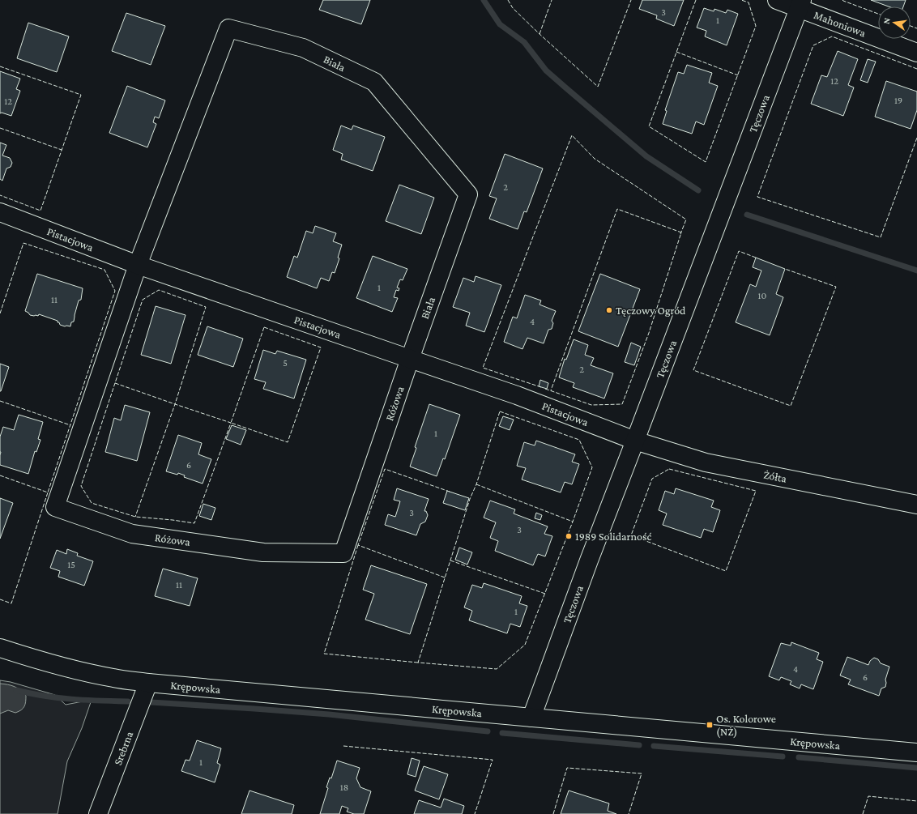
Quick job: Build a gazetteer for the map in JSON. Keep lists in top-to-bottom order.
{
  "streets": {
    "street": [
      "Mahoniowa",
      "Biała",
      "Tęczowa",
      "Pistacjowa",
      "Różowa",
      "Żółta",
      "Krępowska",
      "Srebrna"
    ]
  },
  "crossings": [
    ["Mahoniowa", "Tęczowa"],
    ["Biała", "Pistacjowa"],
    ["Biała", "Różowa"],
    ["Tęczowa", "Pistacjowa"],
    ["Tęczowa", "Żółta"],
    ["Tęczowa", "Krępowska"],
    ["Pistacjowa", "Różowa"],
    ["Pistacjowa", "Żółta"],
    ["Krępowska", "Srebrna"]
  ],
  "places": {
    "other": ["Tęczowy Ogród", "1989 Solidarność"],
    "transit": ["Os. Kolorowe (NŻ)"]
  },
  "house_numbers": [
    "3",
    "1",
    "12",
    "19",
    "12",
    "2",
    "1",
    "10",
    "11",
    "4",
    "5",
    "2",
    "1",
    "6",
    "3",
    "3",
    "15",
    "11",
    "1",
    "4",
    "6",
    "1",
    "18"
  ],
  "north": "left"
}
